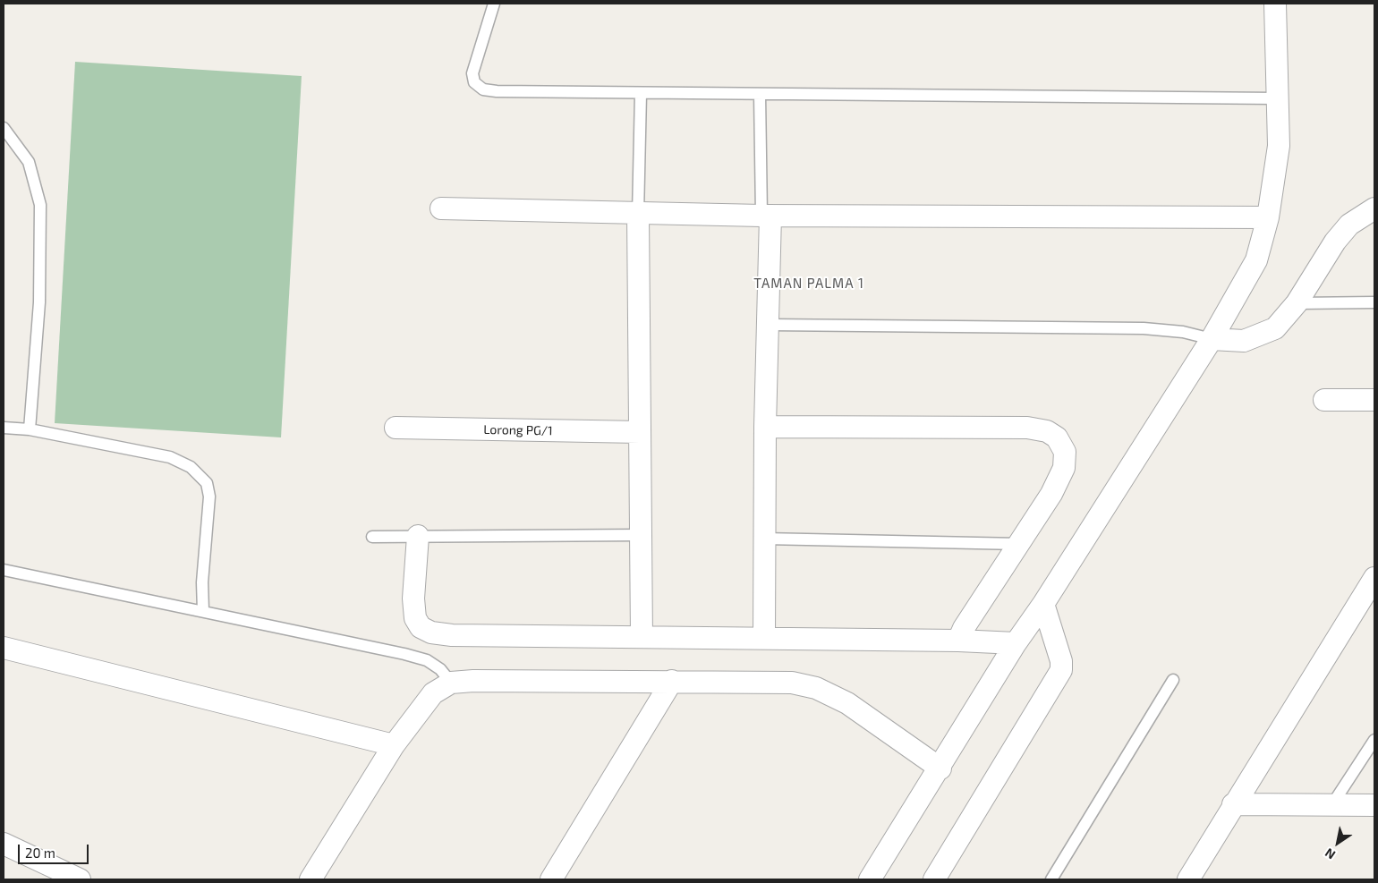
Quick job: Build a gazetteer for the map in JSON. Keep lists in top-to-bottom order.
{
  "streets": {
    "street": ["Lorong PG/1"]
  },
  "districts": ["TAMAN PALMA 1"],
  "scale_bar": "20 m",
  "north": "bottom left"
}
